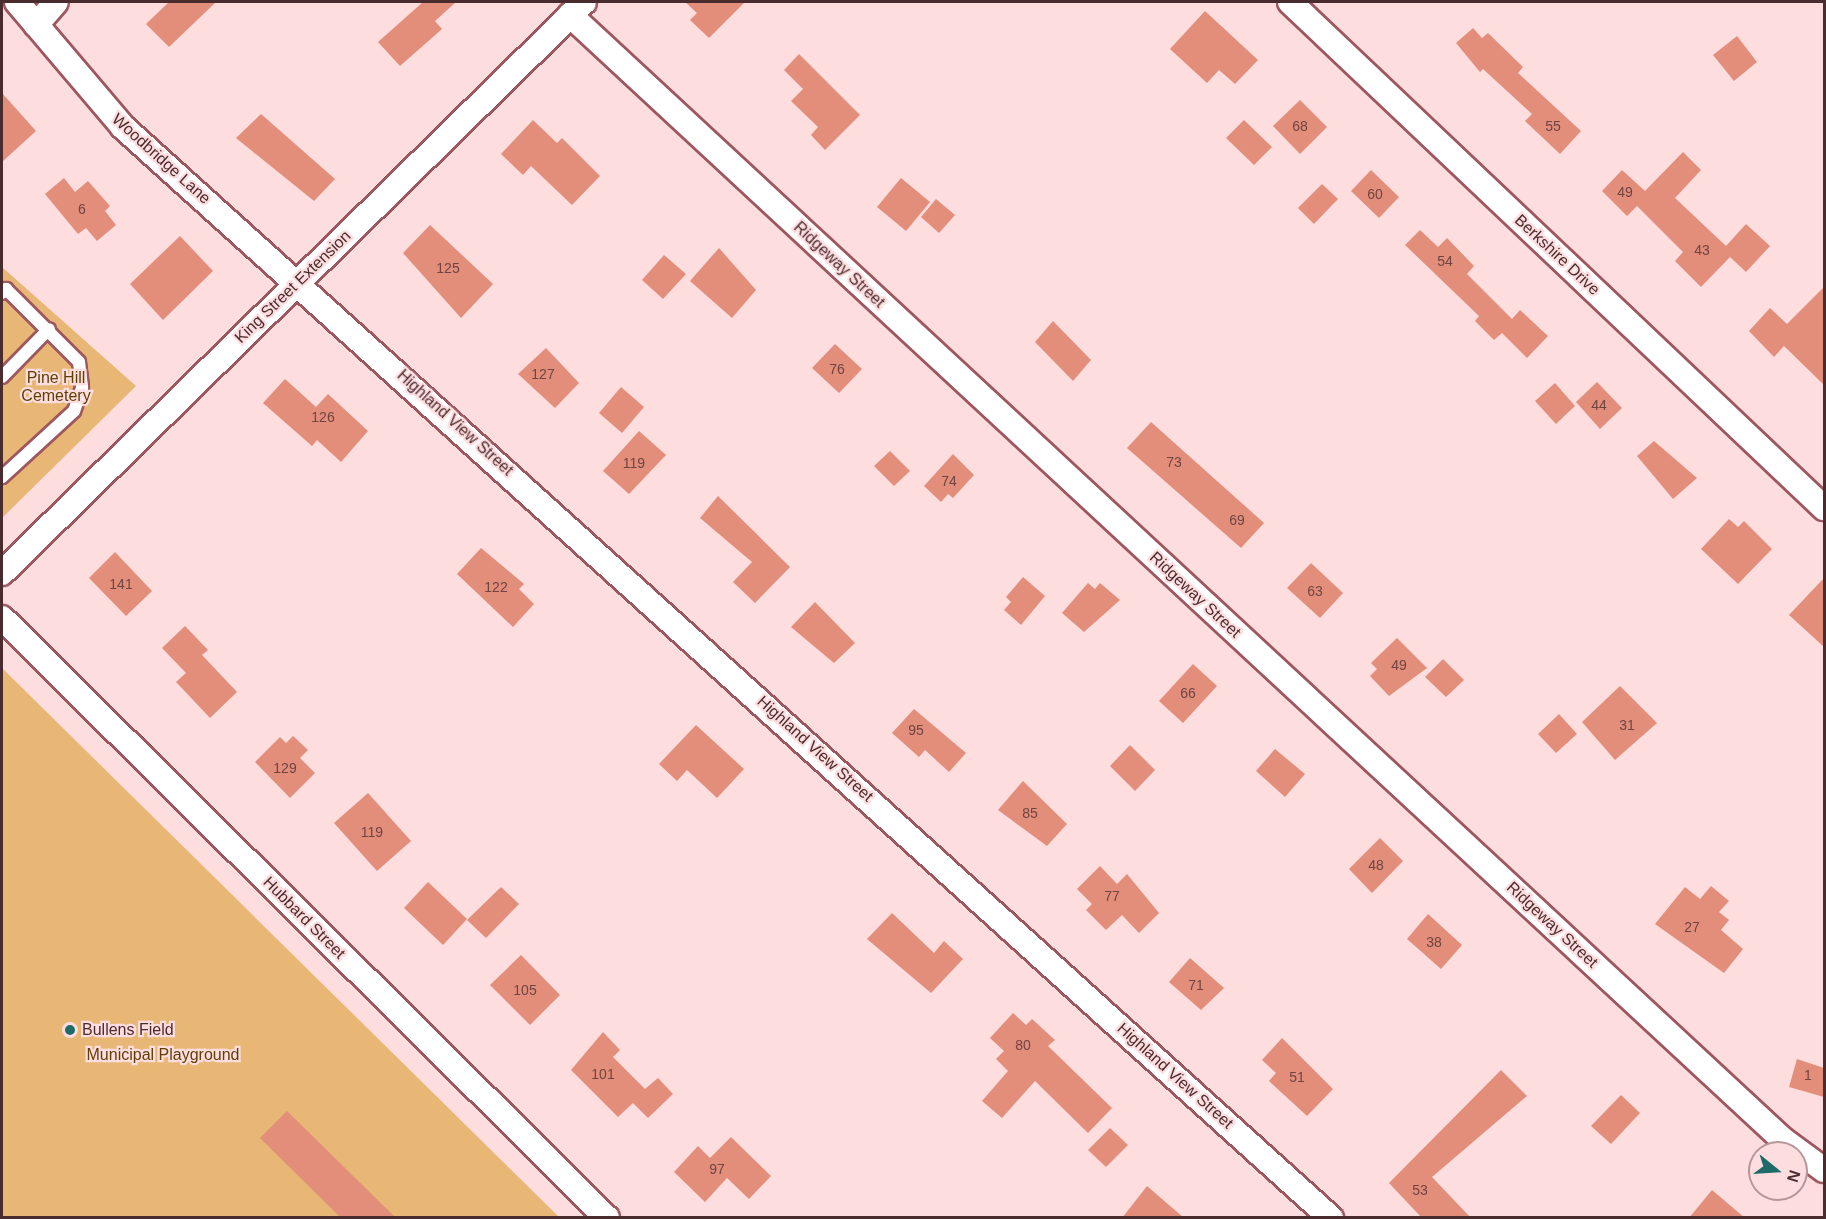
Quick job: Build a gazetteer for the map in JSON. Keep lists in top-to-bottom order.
{
  "streets": {
    "street": [
      "Woodbridge Lane",
      "Berkshire Drive",
      "Ridgeway Street",
      "King Street Extension",
      "Highland View Street",
      "Hubbard Street"
    ]
  },
  "crossings": [
    ["Woodbridge Lane", "King Street Extension"],
    ["Woodbridge Lane", "Highland View Street"],
    ["Ridgeway Street", "King Street Extension"],
    ["King Street Extension", "Highland View Street"]
  ],
  "parks": ["Pine Hill Cemetery", "Municipal Playground"],
  "places": ["Bullens Field"],
  "house_numbers": [
    "68",
    "55",
    "49",
    "60",
    "6",
    "43",
    "54",
    "125",
    "76",
    "127",
    "44",
    "126",
    "73",
    "119",
    "74",
    "69",
    "141",
    "122",
    "63",
    "49",
    "66",
    "31",
    "95",
    "129",
    "85",
    "119",
    "48",
    "77",
    "27",
    "38",
    "71",
    "105",
    "80",
    "101",
    "1",
    "51",
    "97",
    "53"
  ],
  "north": "right"
}
